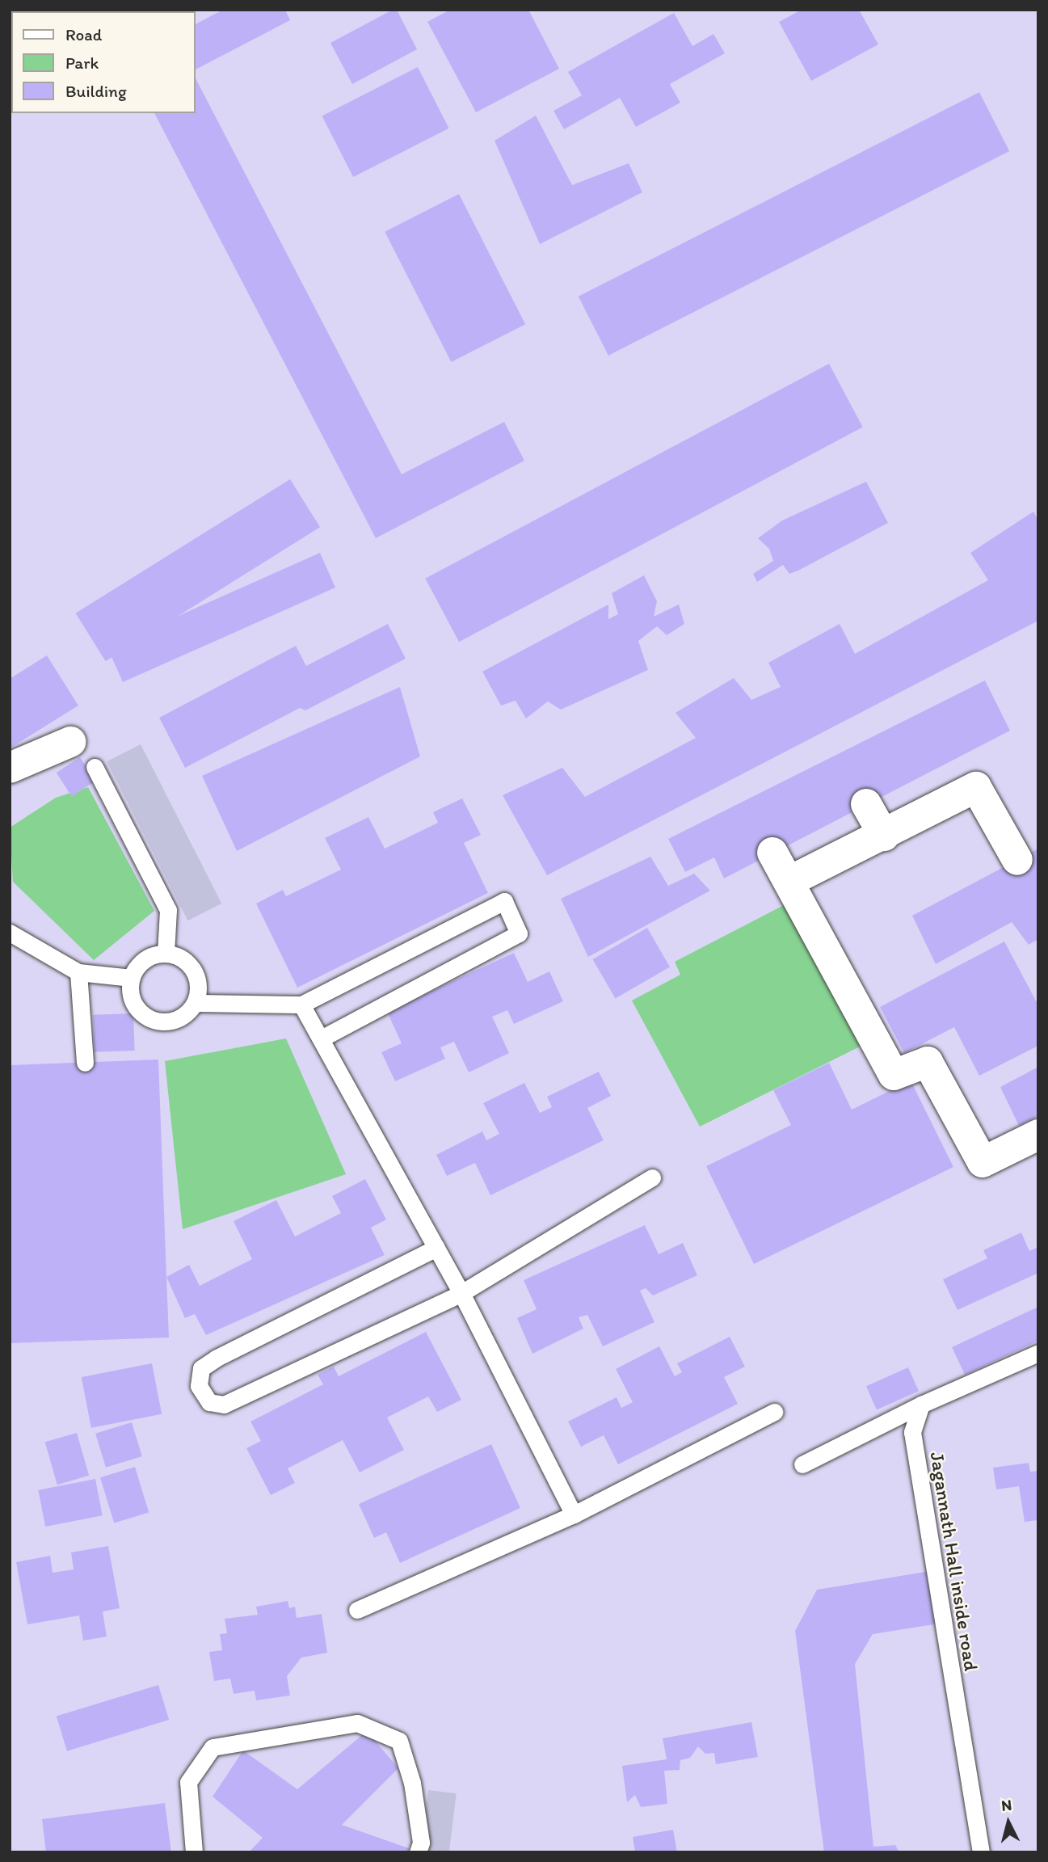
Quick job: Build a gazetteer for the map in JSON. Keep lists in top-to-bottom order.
{
  "streets": {
    "lane": ["Jagannath Hall inside road"]
  },
  "legend": ["Road", "Park", "Building"],
  "north": "top"
}
